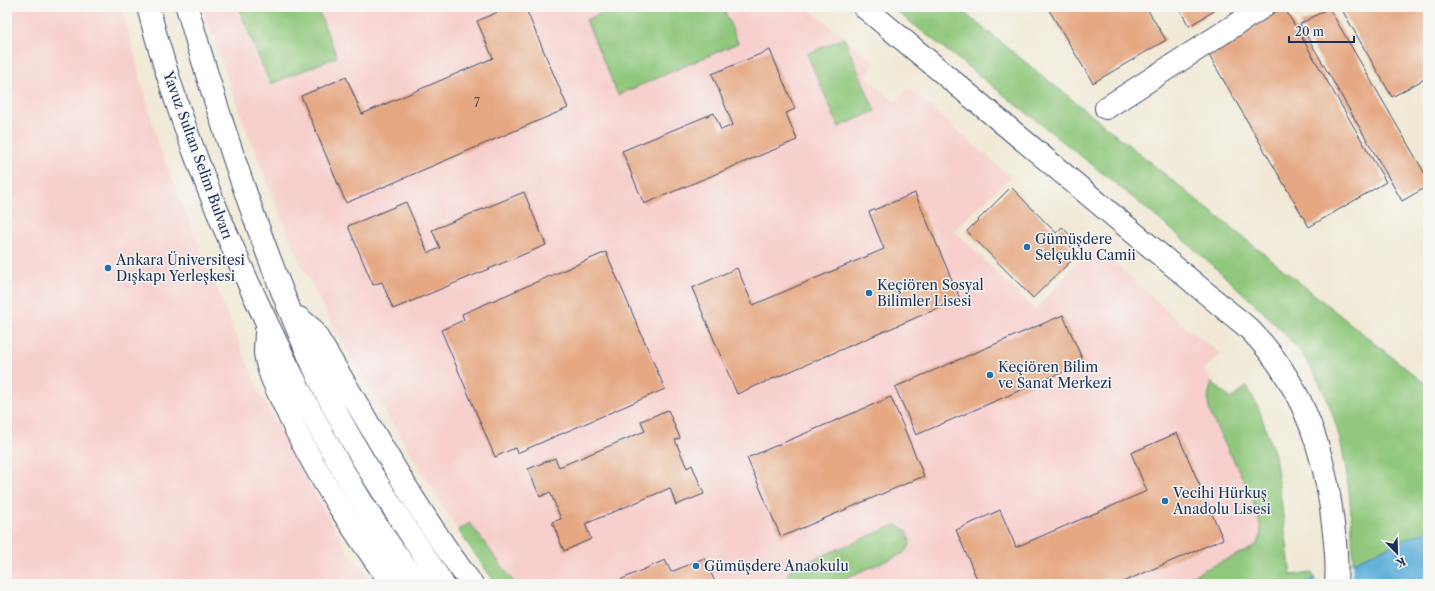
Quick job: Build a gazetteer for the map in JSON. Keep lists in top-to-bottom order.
{
  "streets": {
    "main road": ["Yavuz Sultan Selim Bulvarı"]
  },
  "places": [
    "Gümüşdere Selçuklu Camii",
    "Ankara Üniversitesi Dışkapı Yerleşkesi",
    "Keçiören Sosyal Bilimler Lisesi",
    "Keçiören Bilim ve Sanat Merkezi",
    "Vecihi Hürkuş Anadolu Lisesi",
    "Gümüşdere Anaokulu"
  ],
  "house_numbers": ["7"],
  "scale_bar": "20 m",
  "north": "bottom right"
}
